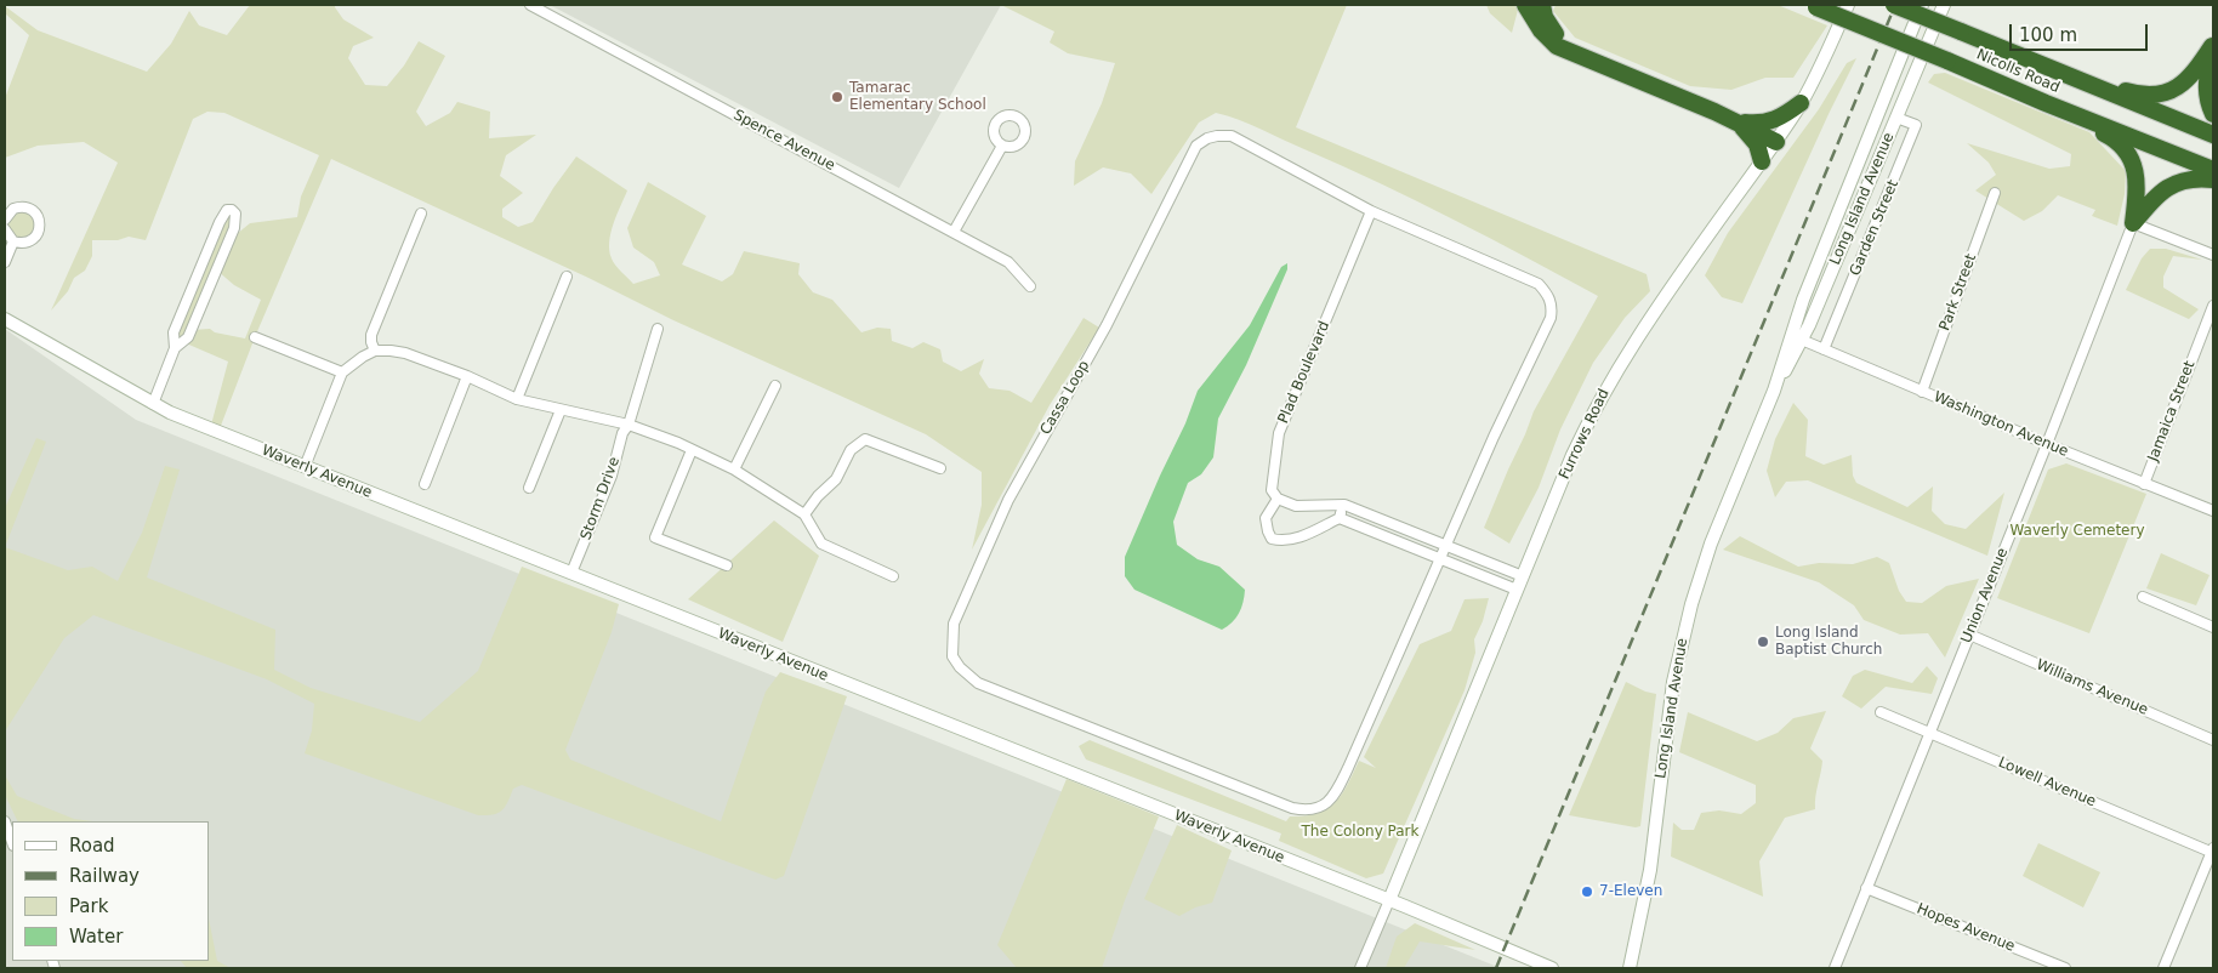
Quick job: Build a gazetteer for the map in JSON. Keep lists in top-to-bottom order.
{
  "streets": {
    "highway": ["Nicolls Road"],
    "street": [
      "Spence Avenue",
      "Long Island Avenue",
      "Garden Street",
      "Park Street",
      "Plad Boulevard",
      "Cassa Loop",
      "Jamaica Street",
      "Washington Avenue",
      "Furrows Road",
      "Waverly Avenue",
      "Storm Drive",
      "Union Avenue",
      "Williams Avenue",
      "Lowell Avenue",
      "Hopes Avenue"
    ]
  },
  "crossings": [
    ["Long Island Avenue", "Garden Street"],
    ["Long Island Avenue", "Washington Avenue"],
    ["Garden Street", "Washington Avenue"],
    ["Park Street", "Washington Avenue"],
    ["Plad Boulevard", "Cassa Loop"],
    ["Jamaica Street", "Washington Avenue"],
    ["Washington Avenue", "Union Avenue"],
    ["Furrows Road", "Waverly Avenue"],
    ["Waverly Avenue", "Storm Drive"],
    ["Union Avenue", "Williams Avenue"],
    ["Union Avenue", "Lowell Avenue"],
    ["Union Avenue", "Hopes Avenue"]
  ],
  "parks": ["Waverly Cemetery", "The Colony Park"],
  "places": ["Tamarac Elementary School", "Long Island Baptist Church", "7-Eleven"],
  "legend": [
    "Road",
    "Railway",
    "Park",
    "Water"
  ],
  "scale_bar": "100 m"
}
